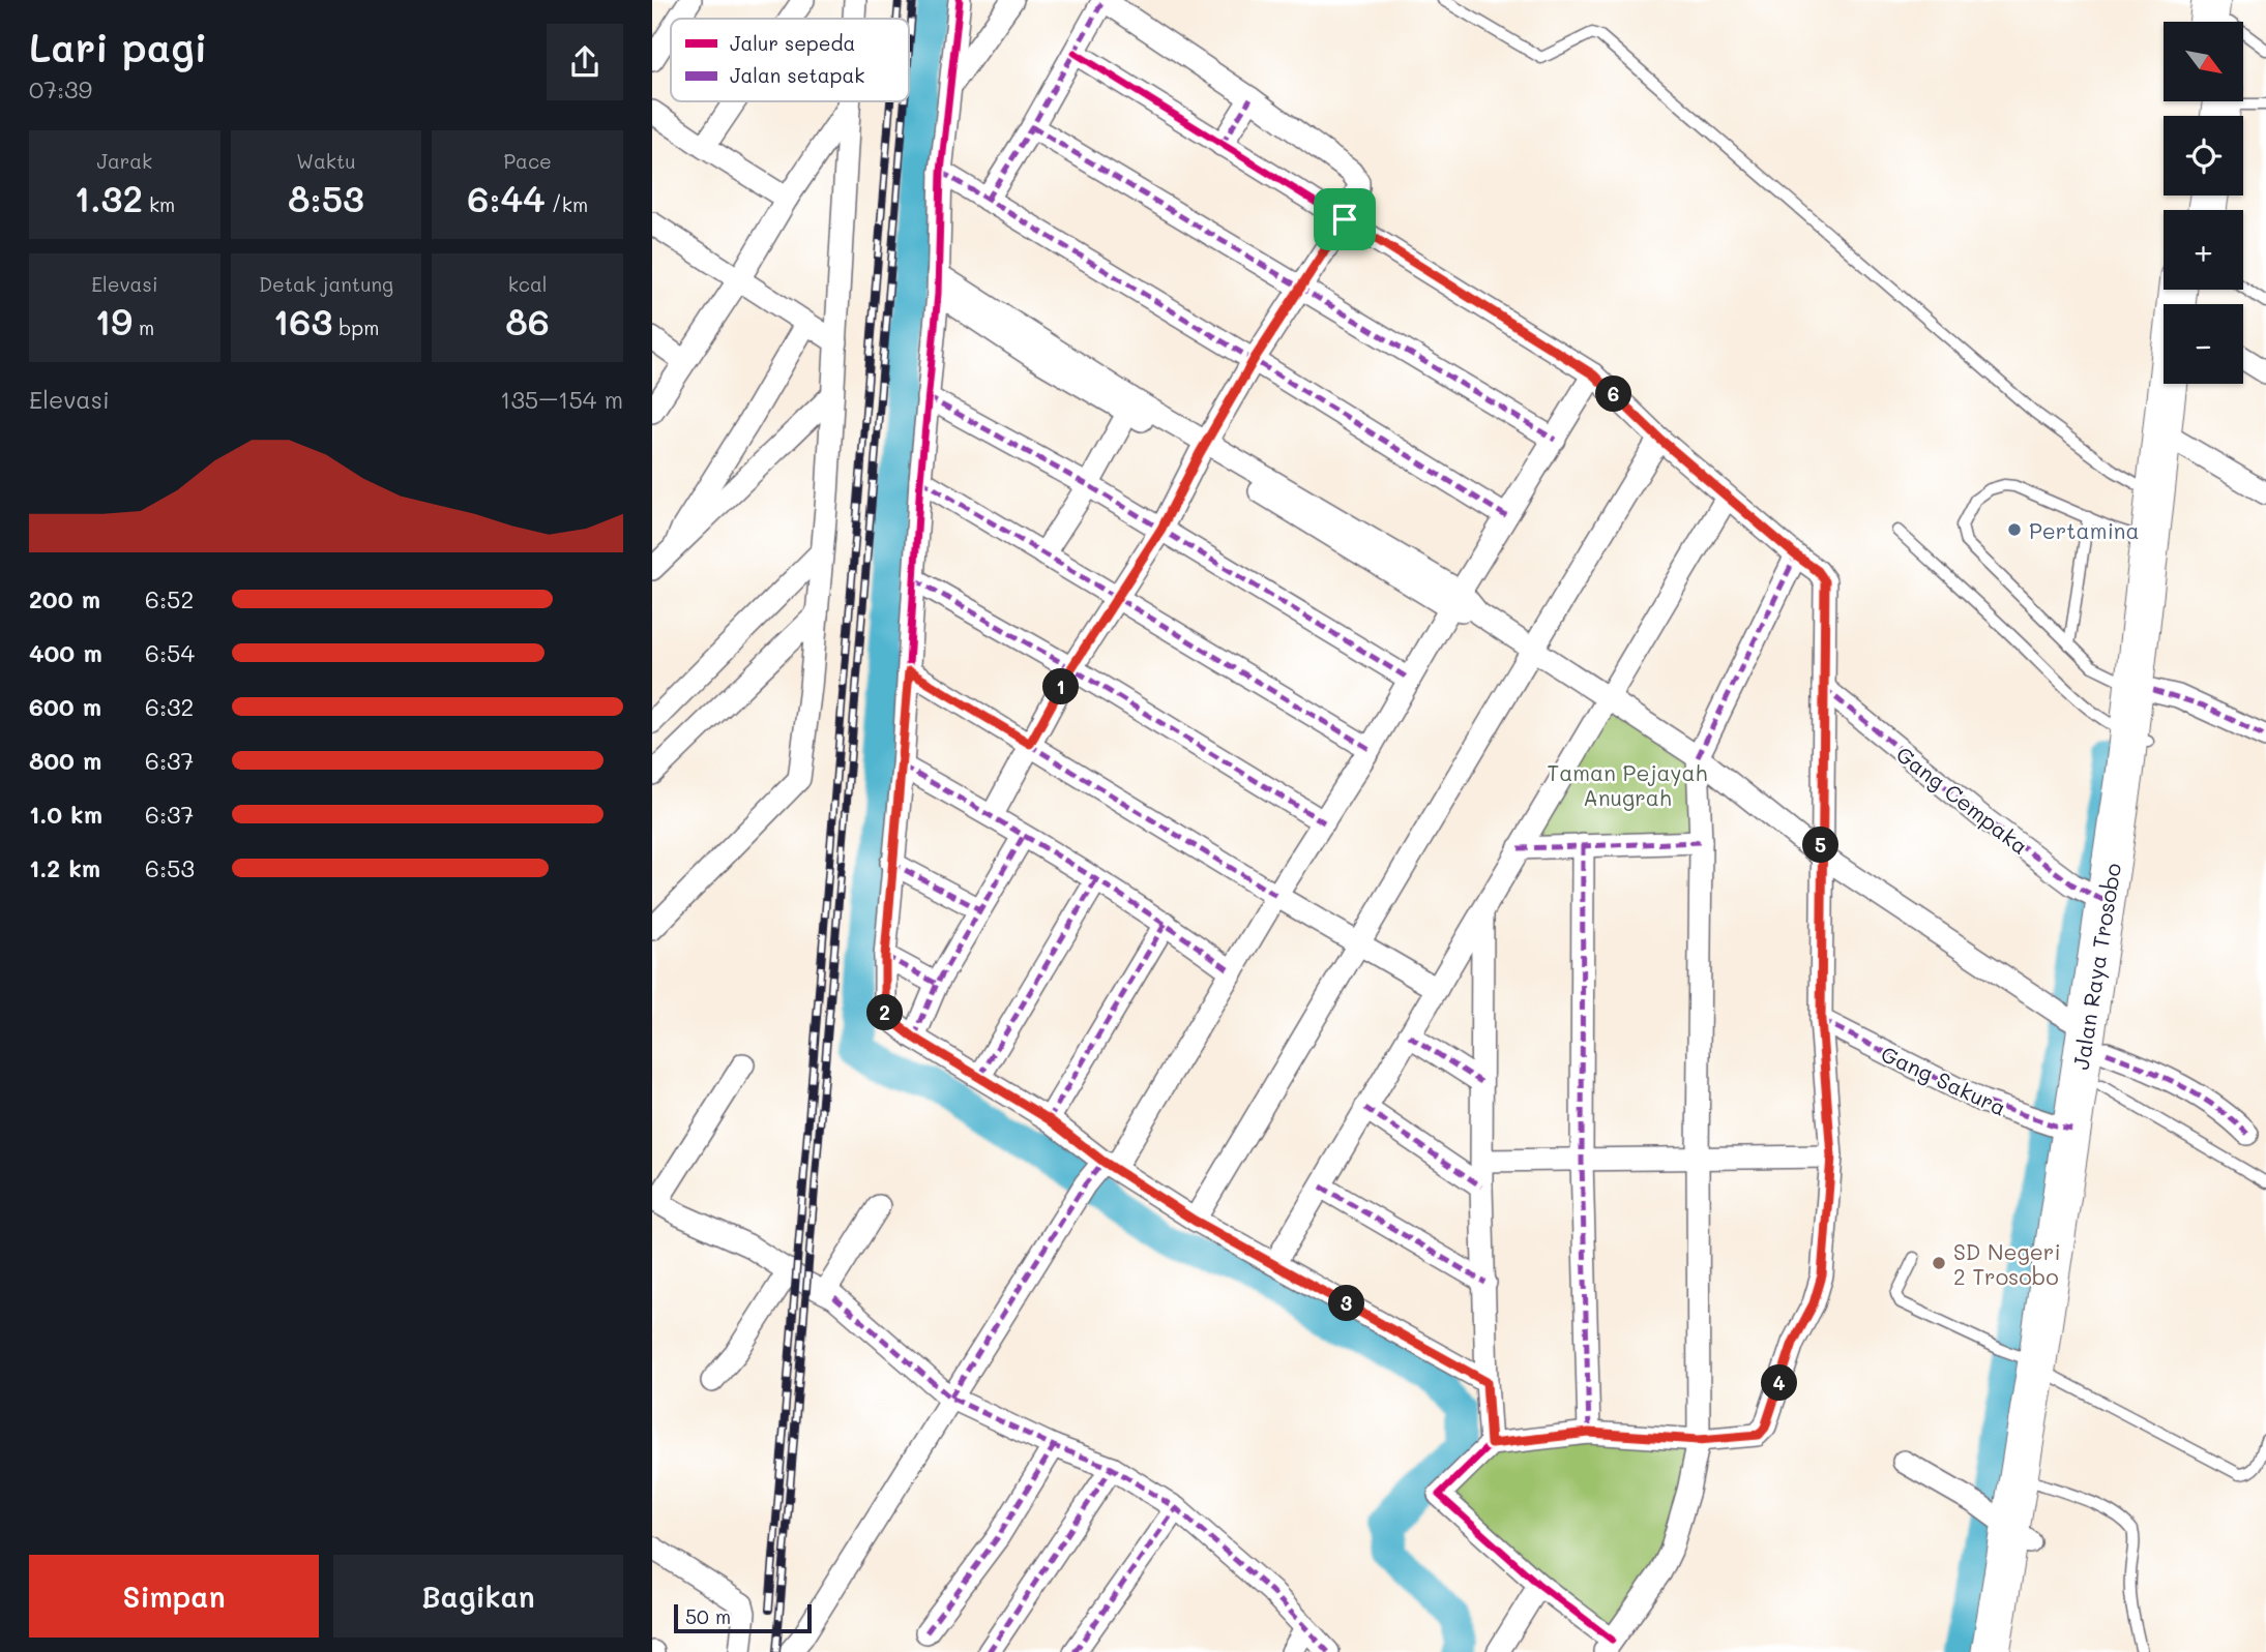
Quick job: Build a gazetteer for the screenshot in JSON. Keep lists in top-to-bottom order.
{
  "streets": {
    "highway": ["Jalan Raya Trosobo"],
    "street": ["Gang Cempaka", "Gang Sakura"]
  },
  "crossings": [
    ["Gang Cempaka", "Jalan Raya Trosobo"],
    ["Jalan Raya Trosobo", "Gang Sakura"]
  ],
  "parks": ["Taman Pejayah Anugrah"],
  "places": ["Pertamina", "SD Negeri 2 Trosobo"],
  "legend": ["Jalur sepeda", "Jalan setapak"],
  "scale_bar": "50 m",
  "north": "bottom right",
  "page": {
    "heading": ["Lari pagi", "07:39"],
    "map_buttons": ["+", "−"],
    "stats": [
      ["Jarak", "1.32 km"],
      ["Waktu", "8:53"],
      ["Pace", "6:44 /km"],
      ["Elevasi", "19 m"],
      ["Detak jantung", "163 bpm"],
      ["kcal", "86"]
    ],
    "chart": ["Elevasi", "135–154 m"],
    "pins": [
      "6",
      "1",
      "5",
      "2",
      "3",
      "4"
    ],
    "list": [
      {
        "name": "200 m",
        "note": "6:52"
      },
      {
        "name": "400 m",
        "note": "6:54"
      },
      {
        "name": "600 m",
        "note": "6:32"
      },
      {
        "name": "800 m",
        "note": "6:37"
      },
      {
        "name": "1.0 km",
        "note": "6:37"
      },
      {
        "name": "1.2 km",
        "note": "6:53"
      }
    ],
    "buttons": ["Simpan", "Bagikan"],
    "scale": "50 m"
  }
}
